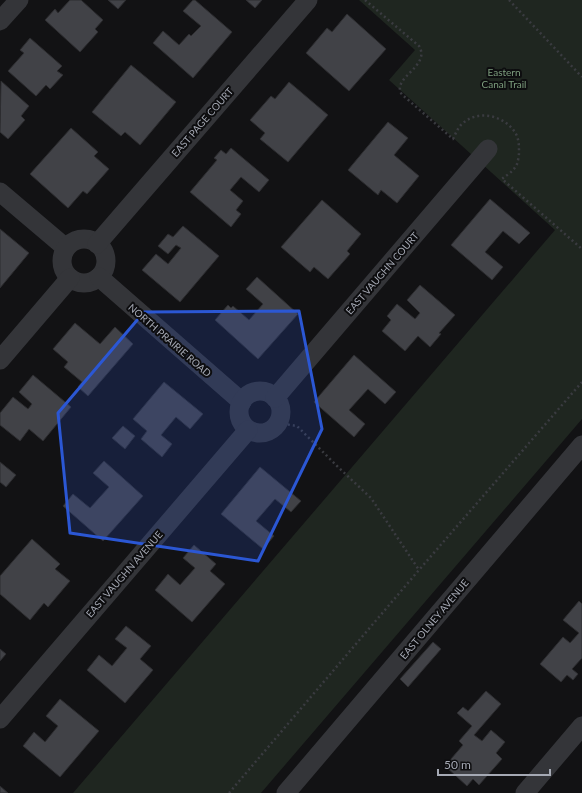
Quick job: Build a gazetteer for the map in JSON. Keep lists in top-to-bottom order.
{
  "streets": {
    "street": [
      "EAST PAGE COURT",
      "EAST VAUGHN COURT",
      "NORTH PRAIRIE ROAD",
      "EAST VAUGHN AVENUE",
      "EAST OLNEY AVENUE"
    ]
  },
  "crossings": [
    ["EAST PAGE COURT", "NORTH PRAIRIE ROAD"],
    ["EAST VAUGHN COURT", "NORTH PRAIRIE ROAD"],
    ["EAST VAUGHN COURT", "EAST VAUGHN AVENUE"],
    ["NORTH PRAIRIE ROAD", "EAST VAUGHN AVENUE"]
  ],
  "parks": ["Eastern Canal Trail"],
  "scale_bar": "50 m"
}
